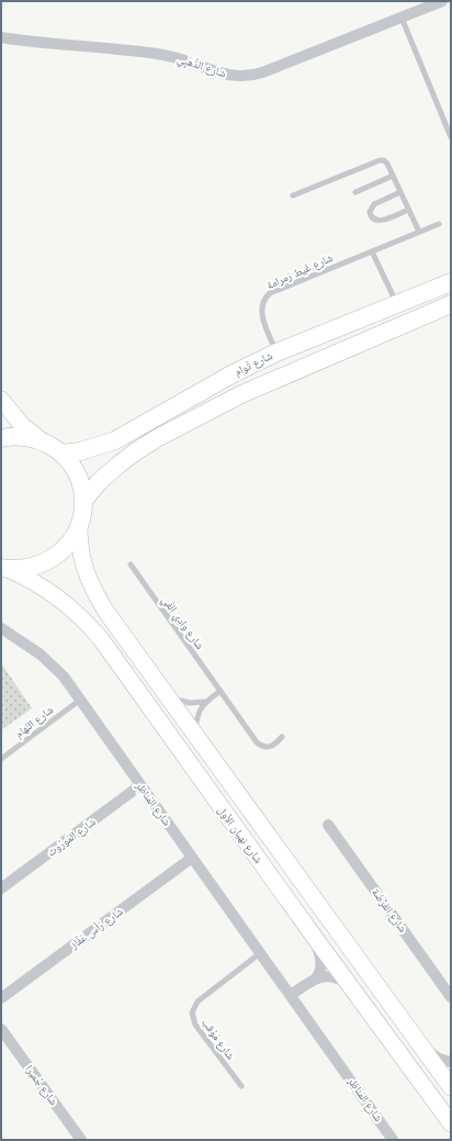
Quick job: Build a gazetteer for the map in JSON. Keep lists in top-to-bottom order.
{
  "streets": {
    "main road": ["شارع تُوام", "شارع نهيان الأول"],
    "street": [
      "شارع الذَّهَبِي",
      "شارع المَناظِر",
      "شارع المَورُوث",
      "شارع الفَرْضَة",
      "شارع رَأس عَفَّاز",
      "شارع جُميرا"
    ],
    "lane": [
      "شارع غَيط رَمرامة",
      "شارع وادِي الفَي",
      "شارع النَهام",
      "شارع مَوْقب"
    ]
  },
  "crossings": [
    ["شارع غَيط رَمرامة", "شارع تُوام"],
    ["شارع النَهام", "شارع المَناظِر"],
    ["شارع المَناظِر", "شارع المَورُوث"],
    ["شارع المَناظِر", "شارع رَأس عَفَّاز"],
    ["شارع المَناظِر", "شارع مَوْقب"]
  ]
}
